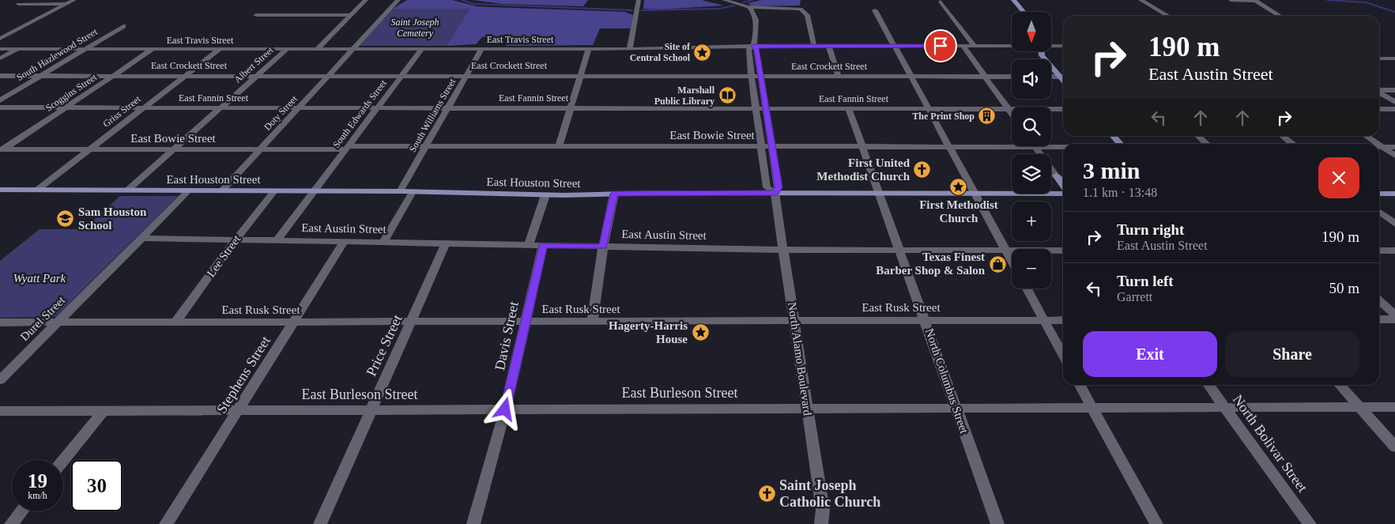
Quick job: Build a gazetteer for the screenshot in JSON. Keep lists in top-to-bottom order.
{
  "streets": {
    "main road": ["East Houston Street"],
    "street": [
      "East Travis Street",
      "South Hazlewood Street",
      "Albert Street",
      "East Crockett Street",
      "Scoggins Street",
      "East Fannin Street",
      "Griss Street",
      "Doty Street",
      "South Edwards Street",
      "South Williams Street",
      "East Bowie Street",
      "East Austin Street",
      "Lee Street",
      "East Rusk Street",
      "Durel Street",
      "Davis Street",
      "Price Street",
      "North Alamo Boulevard",
      "Stephens Street",
      "North Columbus Street",
      "East Burleson Street",
      "North Bolivar Street"
    ]
  },
  "crossings": [
    ["East Travis Street", "South Hazlewood Street"],
    ["East Travis Street", "Albert Street"],
    ["East Travis Street", "Scoggins Street"],
    ["East Travis Street", "Griss Street"],
    ["East Travis Street", "Doty Street"],
    ["East Travis Street", "South Edwards Street"],
    ["East Travis Street", "South Williams Street"],
    ["South Hazlewood Street", "East Crockett Street"],
    ["Albert Street", "East Crockett Street"],
    ["Albert Street", "East Fannin Street"],
    ["Albert Street", "East Bowie Street"],
    ["Albert Street", "East Houston Street"],
    ["East Crockett Street", "Scoggins Street"],
    ["East Crockett Street", "Griss Street"],
    ["East Crockett Street", "Doty Street"],
    ["East Crockett Street", "South Edwards Street"],
    ["East Crockett Street", "South Williams Street"],
    ["Scoggins Street", "East Fannin Street"],
    ["Scoggins Street", "East Bowie Street"],
    ["East Fannin Street", "Griss Street"],
    ["East Fannin Street", "Doty Street"],
    ["East Fannin Street", "South Edwards Street"],
    ["East Fannin Street", "South Williams Street"],
    ["East Fannin Street", "North Columbus Street"],
    ["Griss Street", "East Bowie Street"],
    ["Griss Street", "East Houston Street"],
    ["Doty Street", "East Bowie Street"],
    ["Doty Street", "East Houston Street"],
    ["South Edwards Street", "East Bowie Street"],
    ["South Edwards Street", "East Houston Street"],
    ["South Edwards Street", "East Austin Street"],
    ["South Williams Street", "East Bowie Street"],
    ["South Williams Street", "East Houston Street"],
    ["East Bowie Street", "North Columbus Street"],
    ["East Houston Street", "Lee Street"],
    ["East Houston Street", "Durel Street"],
    ["East Houston Street", "North Alamo Boulevard"],
    ["East Houston Street", "North Columbus Street"],
    ["East Austin Street", "Lee Street"],
    ["East Austin Street", "Durel Street"],
    ["East Austin Street", "Davis Street"],
    ["East Austin Street", "Price Street"],
    ["East Austin Street", "North Alamo Boulevard"],
    ["East Austin Street", "Stephens Street"],
    ["East Austin Street", "North Columbus Street"],
    ["Lee Street", "East Rusk Street"],
    ["East Rusk Street", "Durel Street"],
    ["East Rusk Street", "Davis Street"],
    ["East Rusk Street", "Price Street"],
    ["East Rusk Street", "North Alamo Boulevard"],
    ["East Rusk Street", "Stephens Street"],
    ["East Rusk Street", "North Columbus Street"],
    ["Davis Street", "East Burleson Street"],
    ["Price Street", "East Burleson Street"],
    ["North Alamo Boulevard", "East Burleson Street"],
    ["Stephens Street", "East Burleson Street"],
    ["North Columbus Street", "East Burleson Street"],
    ["East Burleson Street", "North Bolivar Street"]
  ],
  "parks": ["Saint Joseph Cemetery", "Wyatt Park"],
  "places": {
    "place": ["Site of Central School", "First Methodist Church", "Hagerty-Harris House"],
    "library": ["Marshall Public Library"],
    "building": ["The Print Shop"],
    "church": ["First United Methodist Church", "Saint Joseph Catholic Church"],
    "school or university": ["Sam Houston School"],
    "shop": ["Texas Finest Barber Shop & Salon"]
  },
  "north": "bottom",
  "page": {
    "map_buttons": ["+", "−"],
    "turn": ["190 m", "East Austin Street"],
    "heading": ["3 min", "1.1 km · 13:48"],
    "list": [
      {
        "name": "Turn right",
        "note": "East Austin Street",
        "value": "190 m"
      },
      {
        "name": "Turn left",
        "note": "Garrett",
        "value": "50 m"
      }
    ],
    "buttons": ["Exit", "Share"],
    "speed": "19 km/h",
    "limit": "30"
  }
}
